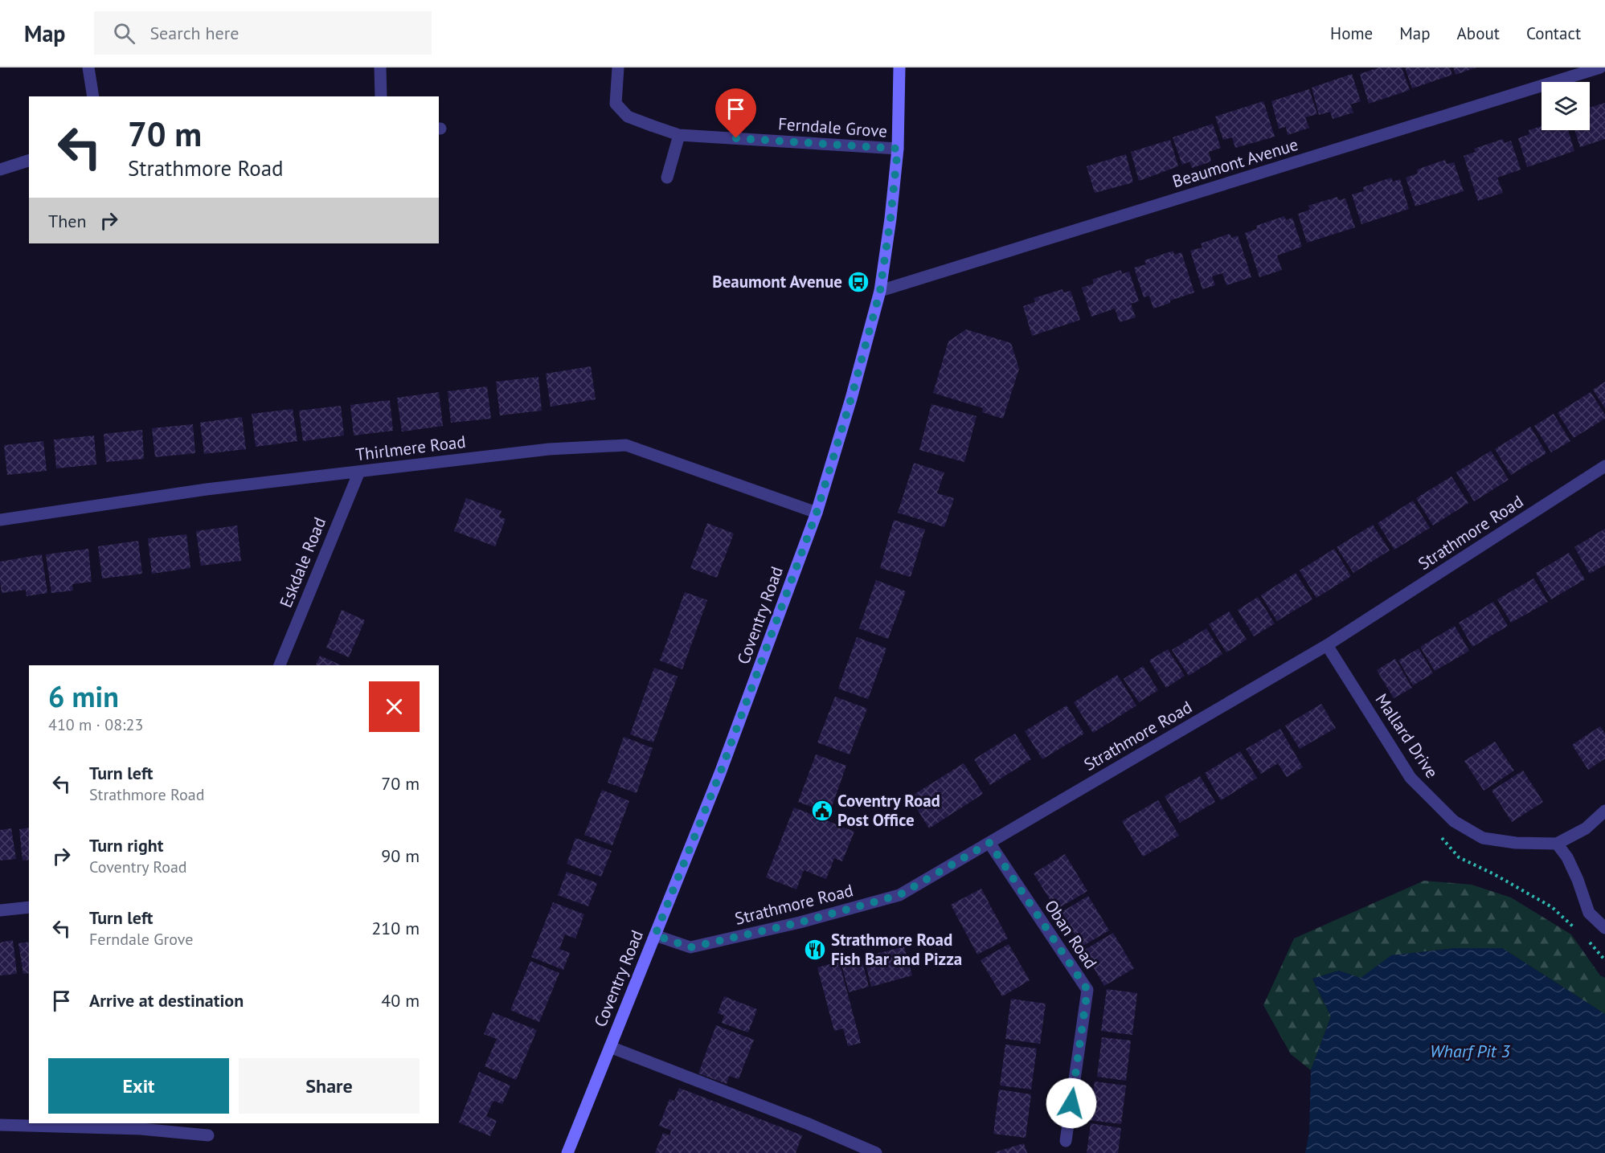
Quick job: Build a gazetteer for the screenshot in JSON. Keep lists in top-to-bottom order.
{
  "streets": {
    "main road": ["Coventry Road"],
    "street": [
      "Ferndale Grove",
      "Beaumont Avenue",
      "Thirlmere Road",
      "Strathmore Road",
      "Eskdale Road",
      "Mallard Drive",
      "Oban Road"
    ]
  },
  "crossings": [
    ["Ferndale Grove", "Coventry Road"],
    ["Beaumont Avenue", "Coventry Road"],
    ["Thirlmere Road", "Eskdale Road"],
    ["Thirlmere Road", "Coventry Road"],
    ["Strathmore Road", "Coventry Road"],
    ["Strathmore Road", "Mallard Drive"],
    ["Strathmore Road", "Oban Road"]
  ],
  "water": ["Wharf Pit 3"],
  "places": {
    "bus stop": ["Beaumont Avenue"],
    "public building": ["Coventry Road Post Office"],
    "restaurant": ["Strathmore Road Fish Bar and Pizza"]
  },
  "page": {
    "header": "Map",
    "search": "Search here",
    "nav": [
      "Home",
      "Map",
      "About",
      "Contact"
    ],
    "turn": ["70 m", "Strathmore Road"],
    "then": "Then",
    "heading": ["6 min", "410 m · 08:23"],
    "list": [
      {
        "name": "Turn left",
        "note": "Strathmore Road",
        "value": "70 m"
      },
      {
        "name": "Turn right",
        "note": "Coventry Road",
        "value": "90 m"
      },
      {
        "name": "Turn left",
        "note": "Ferndale Grove",
        "value": "210 m"
      },
      {
        "name": "Arrive at destination",
        "value": "40 m"
      }
    ],
    "buttons": ["Exit", "Share"]
  }
}
